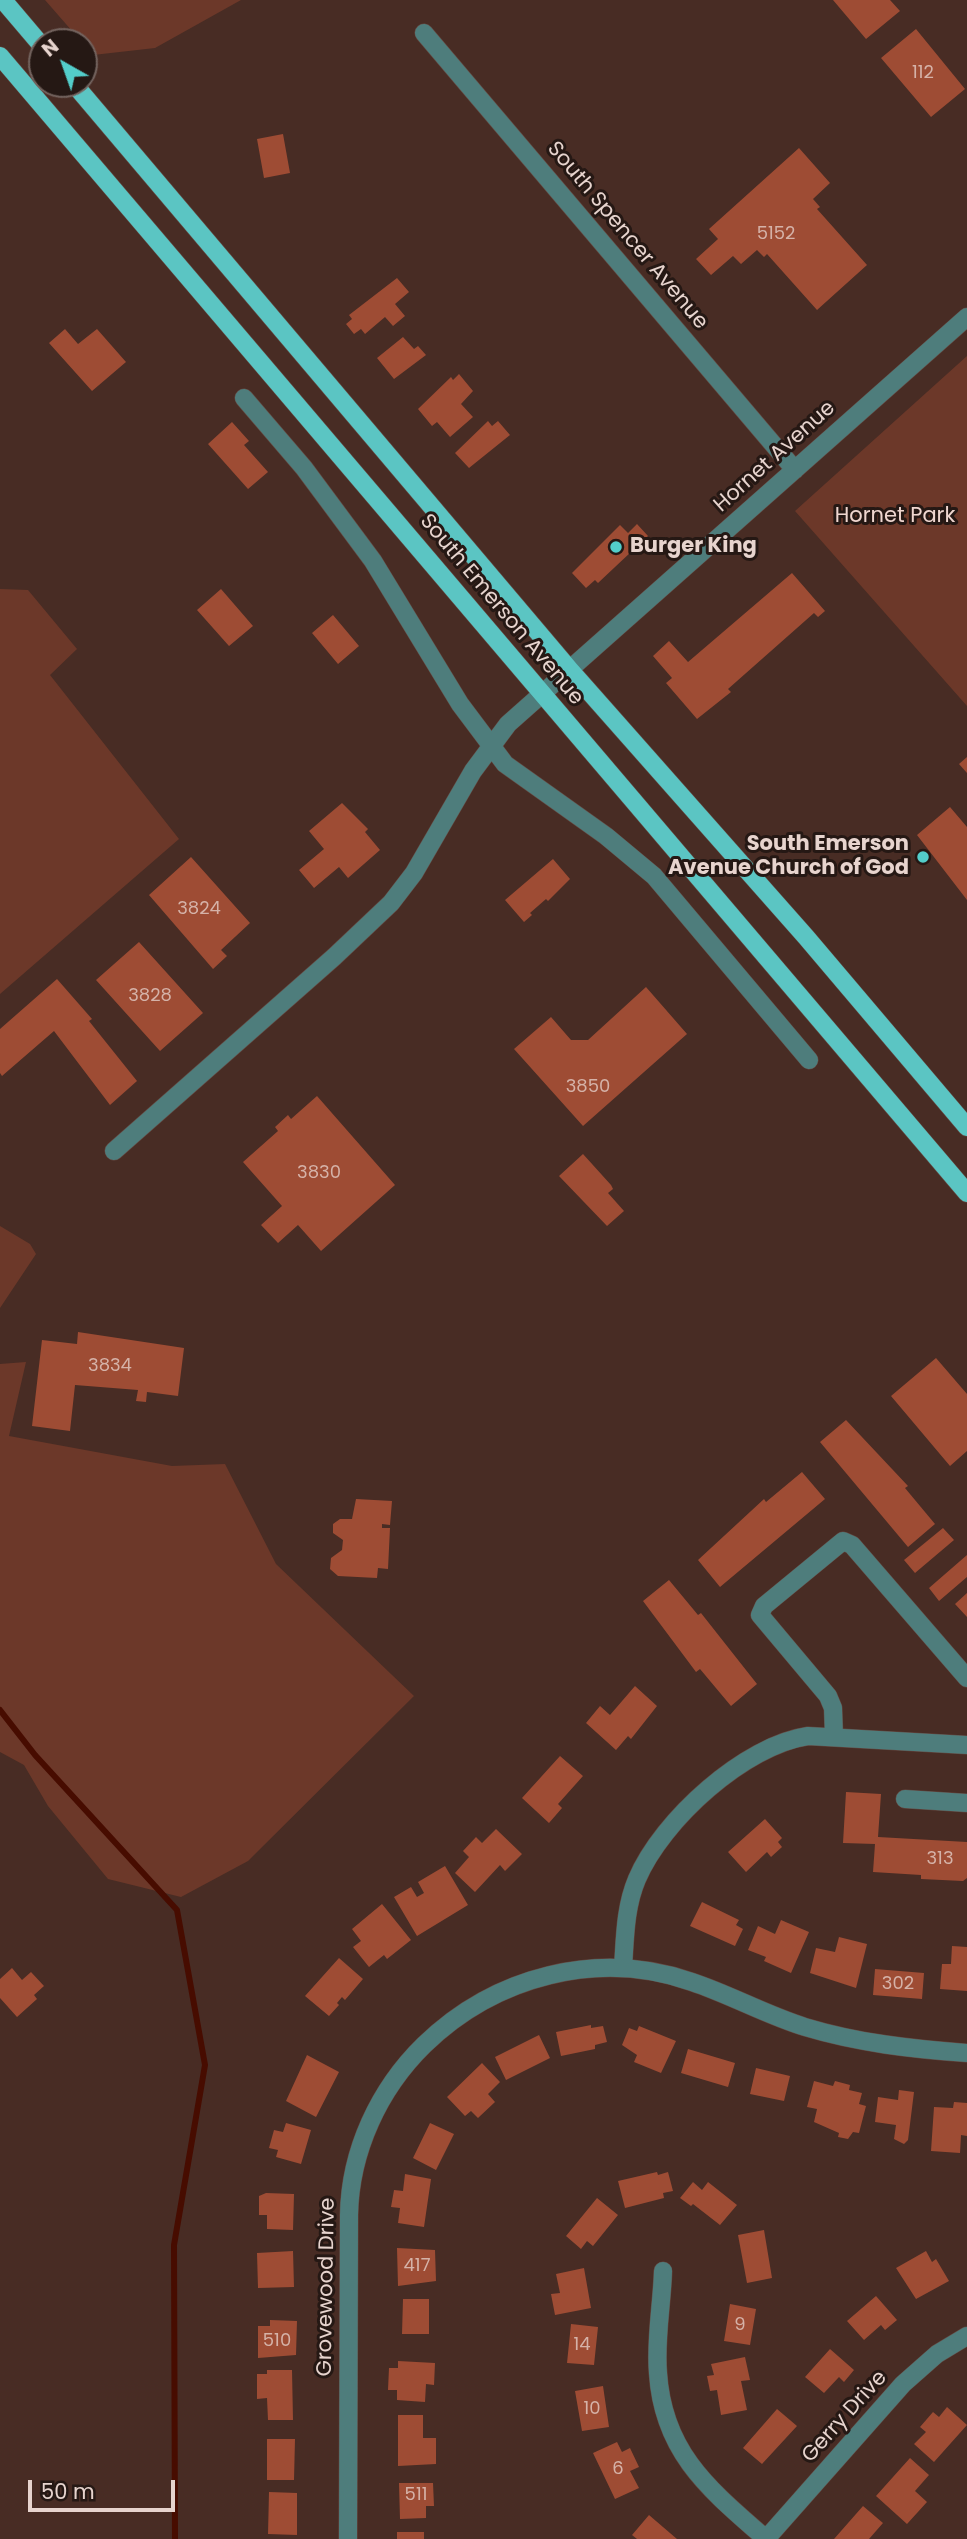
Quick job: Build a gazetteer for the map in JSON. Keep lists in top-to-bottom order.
{
  "streets": {
    "main road": ["South Emerson Avenue"],
    "street": [
      "South Spencer Avenue",
      "Hornet Avenue",
      "Grovewood Drive",
      "Gerry Drive"
    ]
  },
  "crossings": [
    ["South Spencer Avenue", "Hornet Avenue"],
    ["Hornet Avenue", "South Emerson Avenue"]
  ],
  "parks": ["Hornet Park"],
  "places": ["Burger King", "South Emerson Avenue Church of God"],
  "house_numbers": [
    "112",
    "5152",
    "3824",
    "3828",
    "3850",
    "3830",
    "3834",
    "313",
    "302",
    "417",
    "9",
    "510",
    "14",
    "10",
    "6",
    "511"
  ],
  "scale_bar": "50 m",
  "north": "top left"
}
